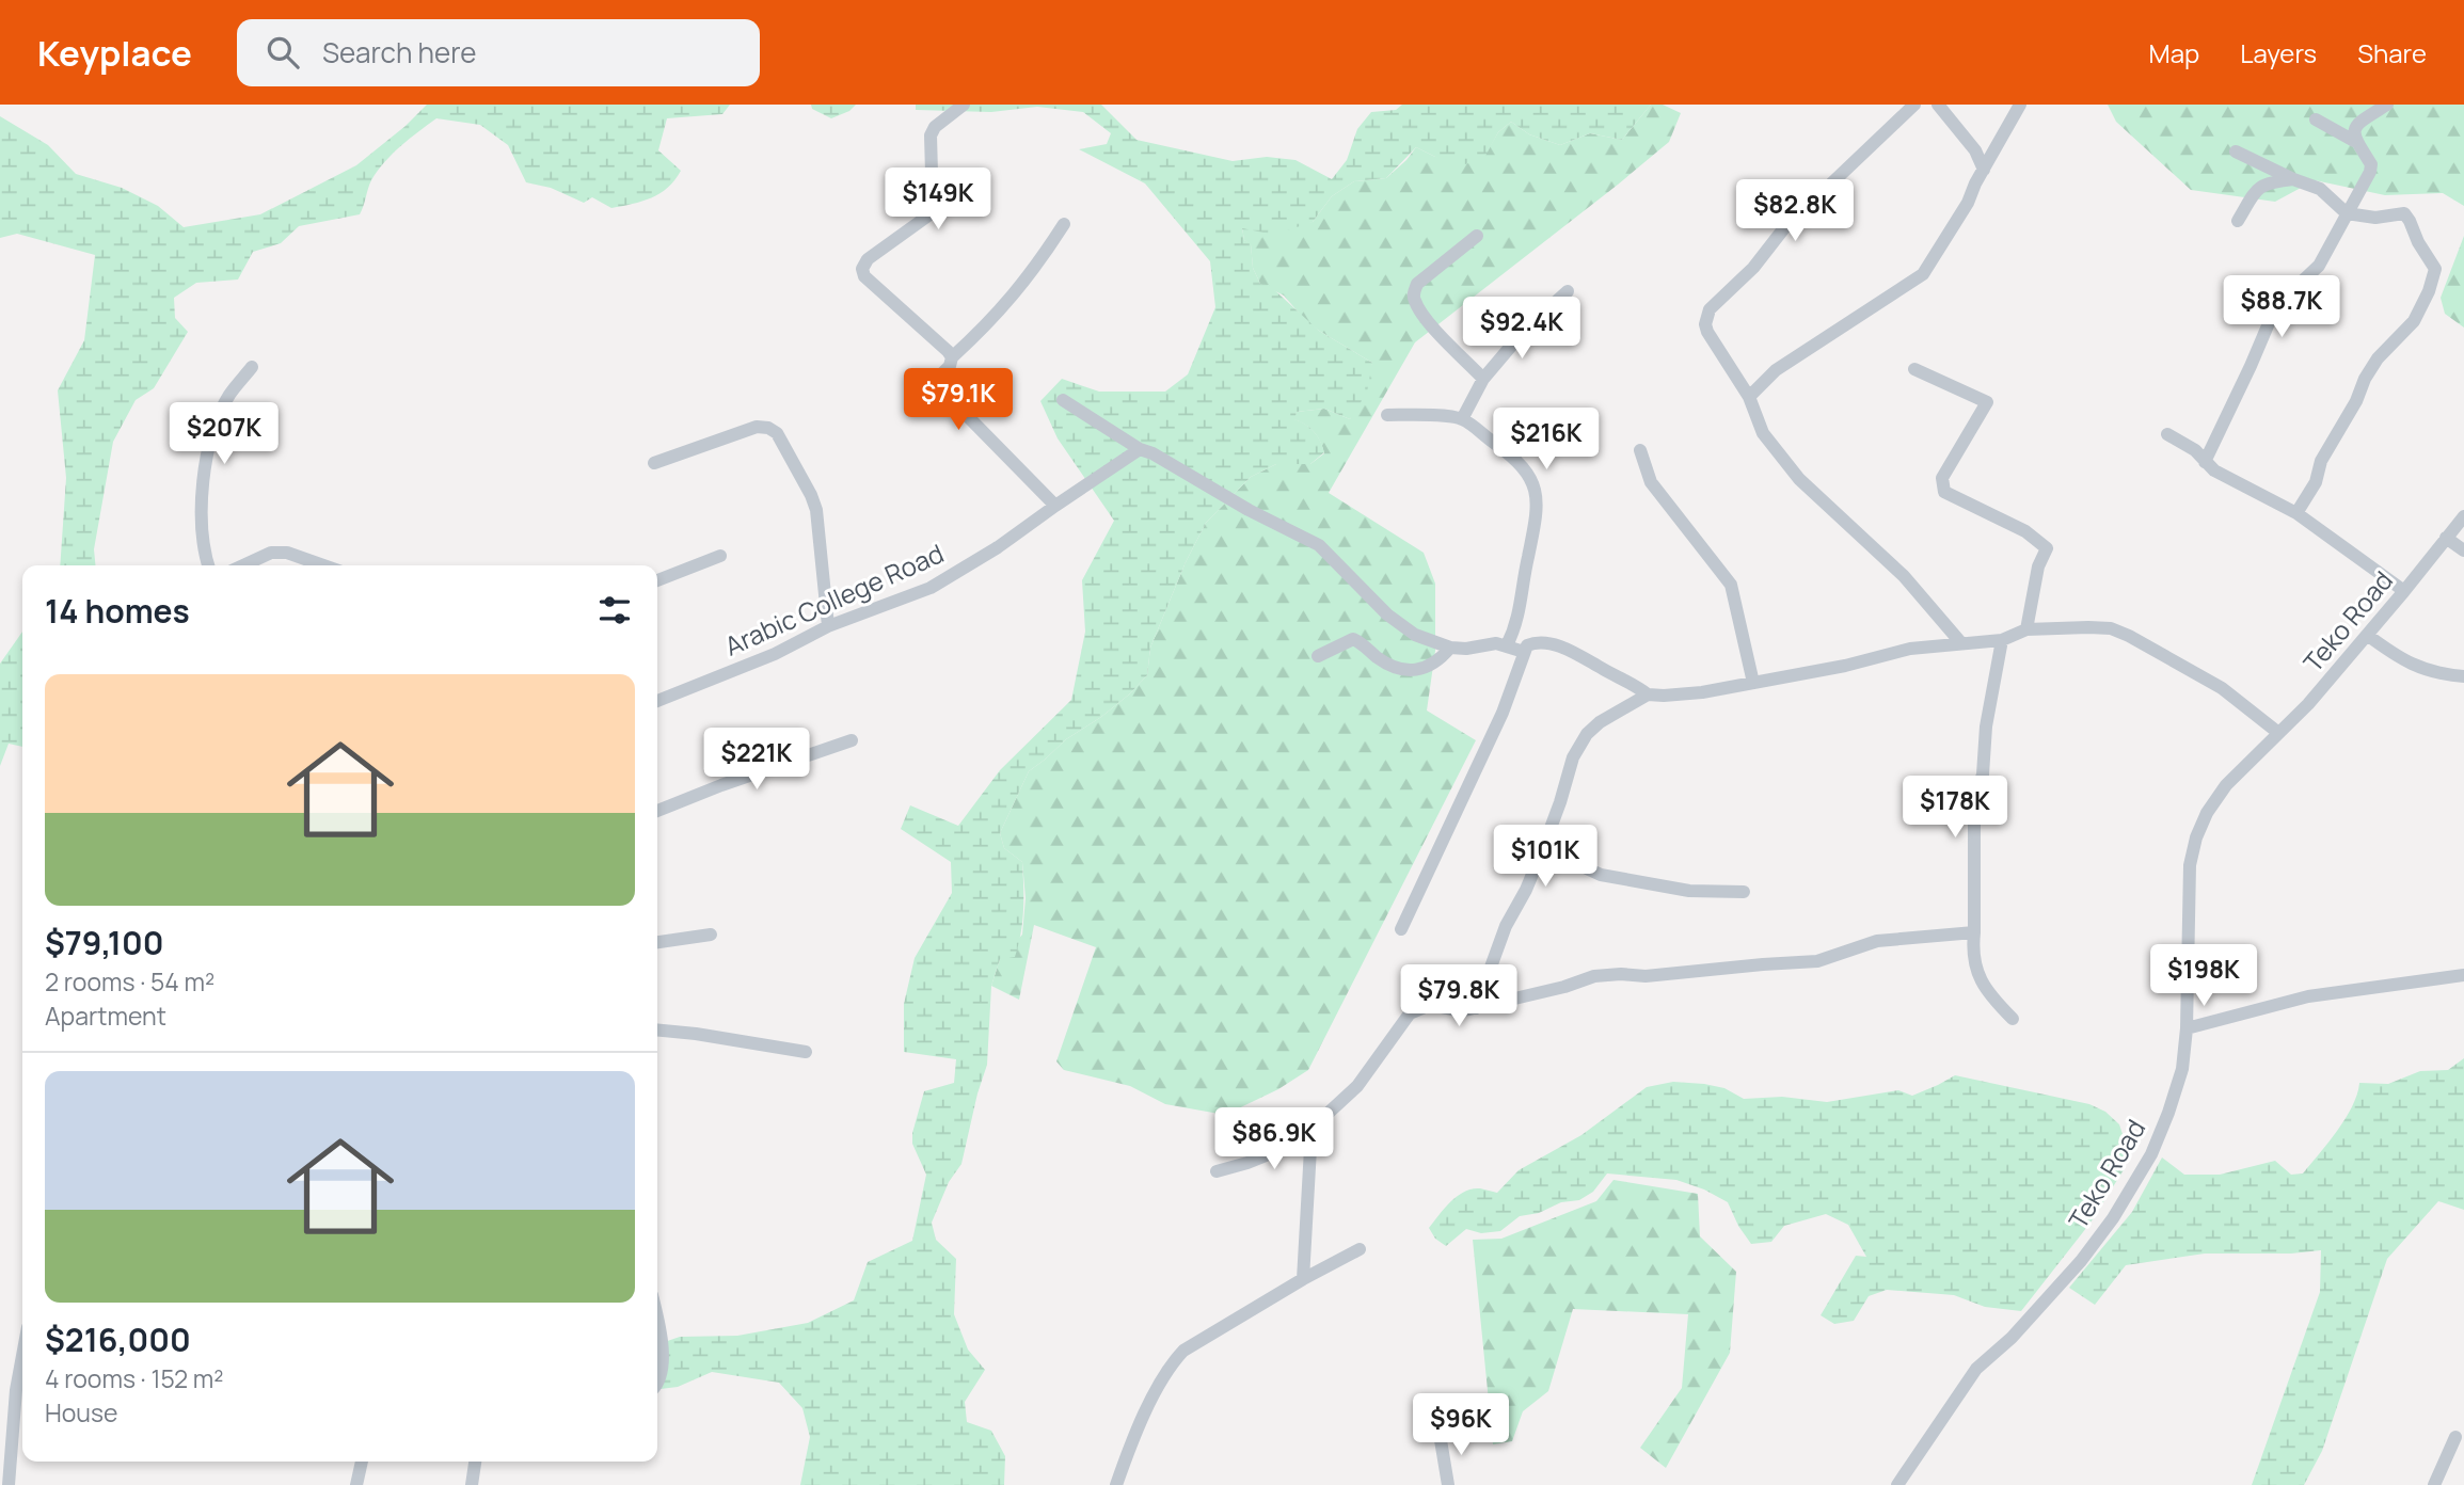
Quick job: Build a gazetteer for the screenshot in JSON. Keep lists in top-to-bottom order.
{
  "streets": {
    "street": ["Arabic College Road", "Teko Road"]
  },
  "page": {
    "header": "Keyplace",
    "search": "Search here",
    "nav": ["Map", "Layers", "Share"],
    "price": [
      "$149K",
      "$82.8K",
      "$88.7K",
      "$92.4K",
      "$79.1K",
      "$207K",
      "$216K",
      "$221K",
      "$178K",
      "$101K",
      "$198K",
      "$79.8K",
      "$86.9K",
      "$96K"
    ],
    "heading": "14 homes",
    "list": [
      {
        "name": "$79,100",
        "note": "2 rooms · 54 m² · Apartment"
      },
      {
        "name": "$216,000",
        "note": "4 rooms · 152 m² · House"
      }
    ]
  }
}
